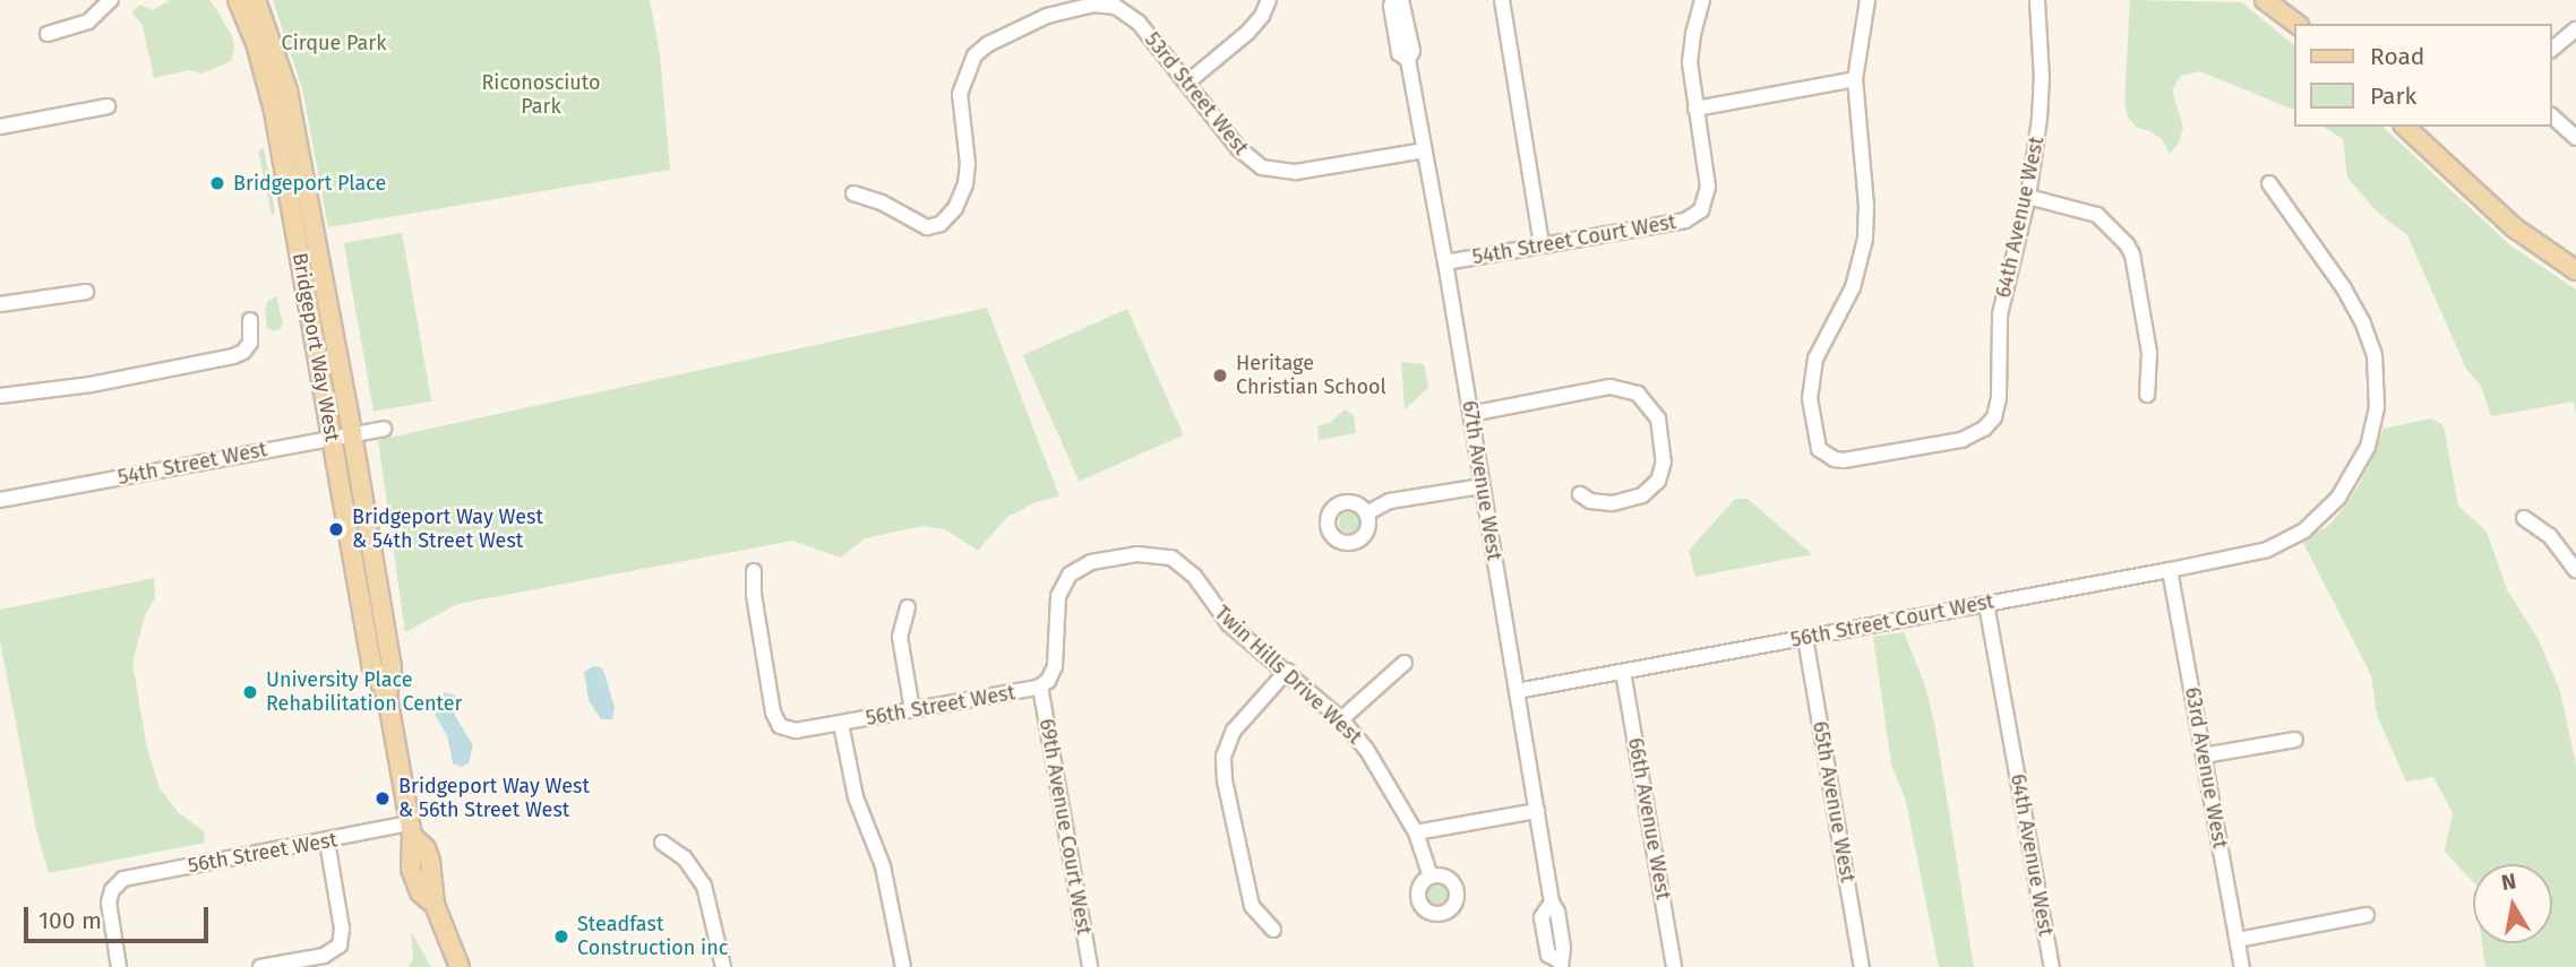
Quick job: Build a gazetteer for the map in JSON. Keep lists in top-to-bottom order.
{
  "streets": {
    "main road": ["Bridgeport Way West"],
    "street": [
      "53rd Street West",
      "64th Avenue West",
      "54th Street Court West",
      "54th Street West",
      "67th Avenue West",
      "56th Street Court West",
      "Twin Hills Drive West",
      "56th Street West",
      "63rd Avenue West",
      "65th Avenue West",
      "66th Avenue West",
      "69th Avenue Court West"
    ]
  },
  "crossings": [
    ["53rd Street West", "67th Avenue West"],
    ["64th Avenue West", "56th Street Court West"],
    ["54th Street Court West", "67th Avenue West"],
    ["Bridgeport Way West", "54th Street West"],
    ["Bridgeport Way West", "56th Street West"],
    ["67th Avenue West", "56th Street Court West"],
    ["56th Street Court West", "63rd Avenue West"],
    ["56th Street Court West", "65th Avenue West"],
    ["56th Street Court West", "66th Avenue West"],
    ["Twin Hills Drive West", "56th Street West"],
    ["Twin Hills Drive West", "69th Avenue Court West"],
    ["56th Street West", "69th Avenue Court West"]
  ],
  "parks": ["Cirque Park", "Riconosciuto Park"],
  "places": [
    "Bridgeport Place",
    "Heritage Christian School",
    "Bridgeport Way West & 54th Street West",
    "University Place Rehabilitation Center",
    "Bridgeport Way West & 56th Street West",
    "Steadfast Construction inc"
  ],
  "legend": ["Road", "Park"],
  "scale_bar": "100 m",
  "north": "top"
}
